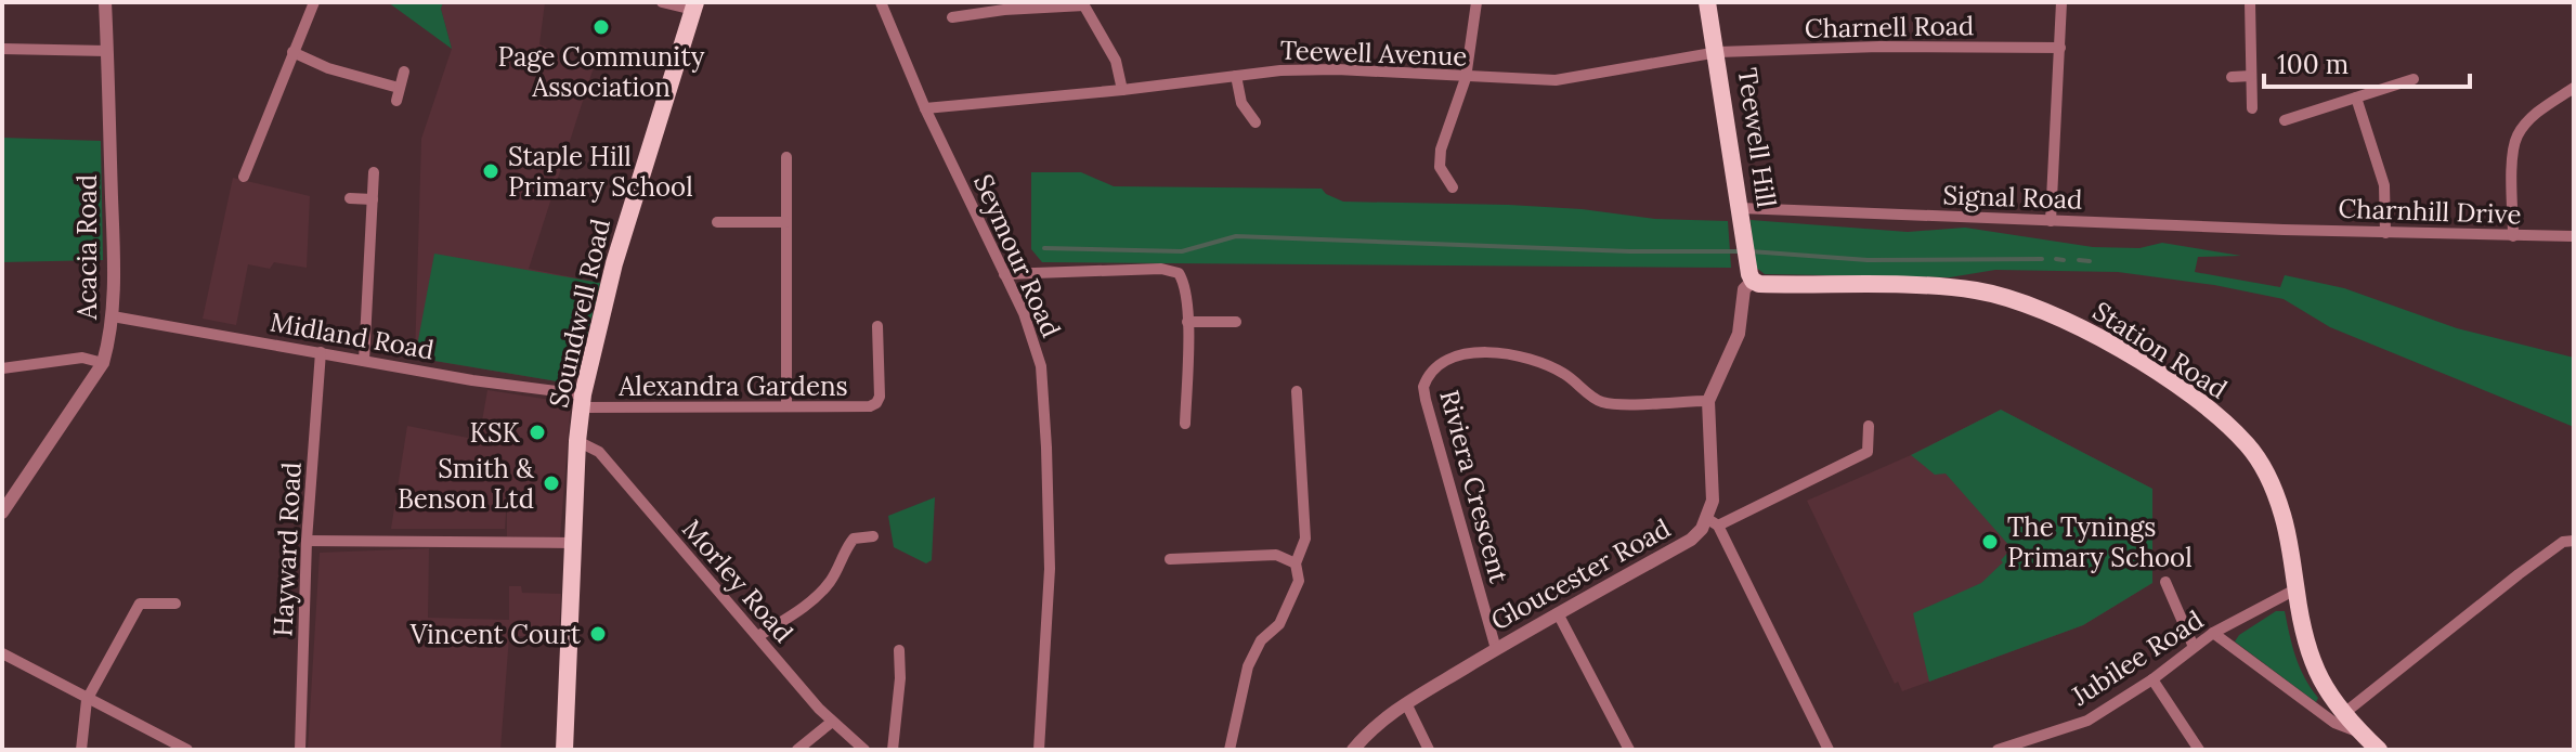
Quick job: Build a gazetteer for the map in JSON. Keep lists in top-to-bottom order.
{
  "streets": {
    "main road": ["Teewell Hill", "Soundwell Road", "Station Road"],
    "street": [
      "Charnell Road",
      "Teewell Avenue",
      "Signal Road",
      "Charnhill Drive",
      "Acacia Road",
      "Seymour Road",
      "Midland Road",
      "Alexandra Gardens",
      "Riviera Crescent",
      "Hayward Road",
      "Gloucester Road",
      "Morley Road",
      "Jubilee Road"
    ]
  },
  "crossings": [
    ["Charnell Road", "Teewell Avenue"],
    ["Charnell Road", "Teewell Hill"],
    ["Teewell Avenue", "Teewell Hill"],
    ["Teewell Avenue", "Seymour Road"],
    ["Teewell Hill", "Signal Road"],
    ["Teewell Hill", "Station Road"],
    ["Teewell Hill", "Gloucester Road"],
    ["Signal Road", "Charnhill Drive"],
    ["Acacia Road", "Midland Road"],
    ["Soundwell Road", "Midland Road"],
    ["Soundwell Road", "Alexandra Gardens"],
    ["Soundwell Road", "Morley Road"],
    ["Midland Road", "Alexandra Gardens"],
    ["Midland Road", "Hayward Road"],
    ["Station Road", "Gloucester Road"],
    ["Station Road", "Jubilee Road"],
    ["Riviera Crescent", "Gloucester Road"]
  ],
  "places": [
    "Page Community Association",
    "Staple Hill Primary School",
    "KSK",
    "Smith & Benson Ltd",
    "The Tynings Primary School",
    "Vincent Court"
  ],
  "scale_bar": "100 m"
}
